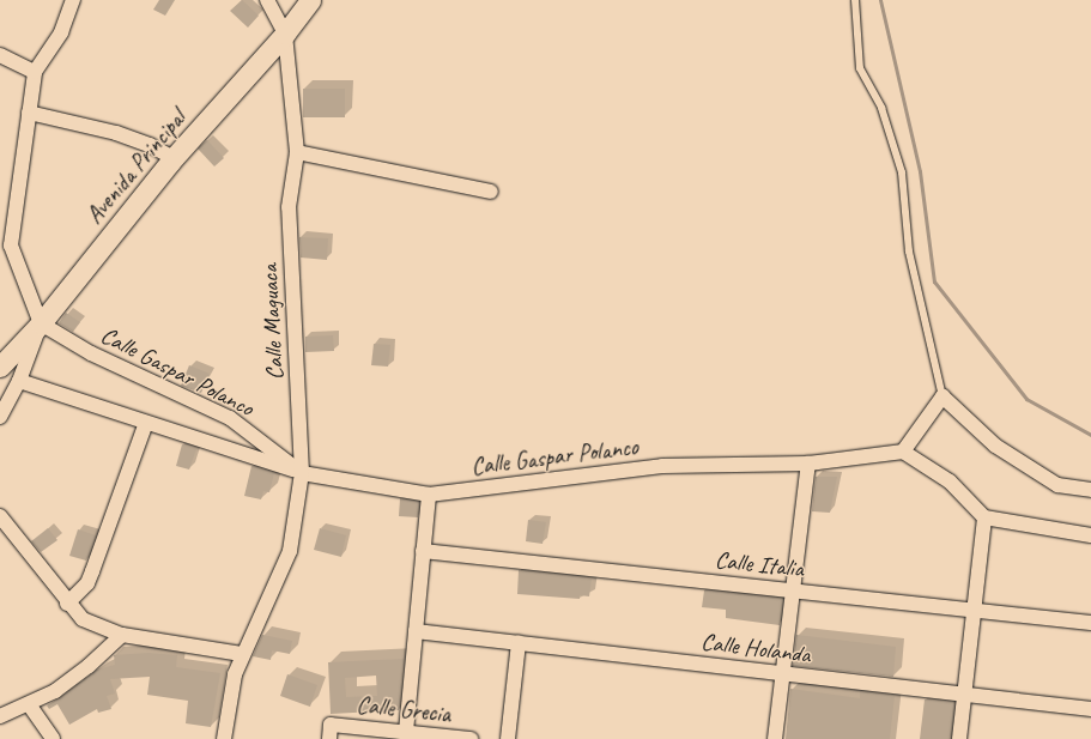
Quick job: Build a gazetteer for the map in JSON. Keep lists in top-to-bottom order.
{
  "streets": {
    "main road": ["Avenida Principal"],
    "street": [
      "Calle Maguaca",
      "Calle Gaspar Polanco",
      "Calle Italia",
      "Calle Holanda",
      "Calle Grecia"
    ]
  },
  "crossings": [
    ["Avenida Principal", "Calle Maguaca"],
    ["Avenida Principal", "Calle Gaspar Polanco"],
    ["Calle Maguaca", "Calle Gaspar Polanco"]
  ]
}
